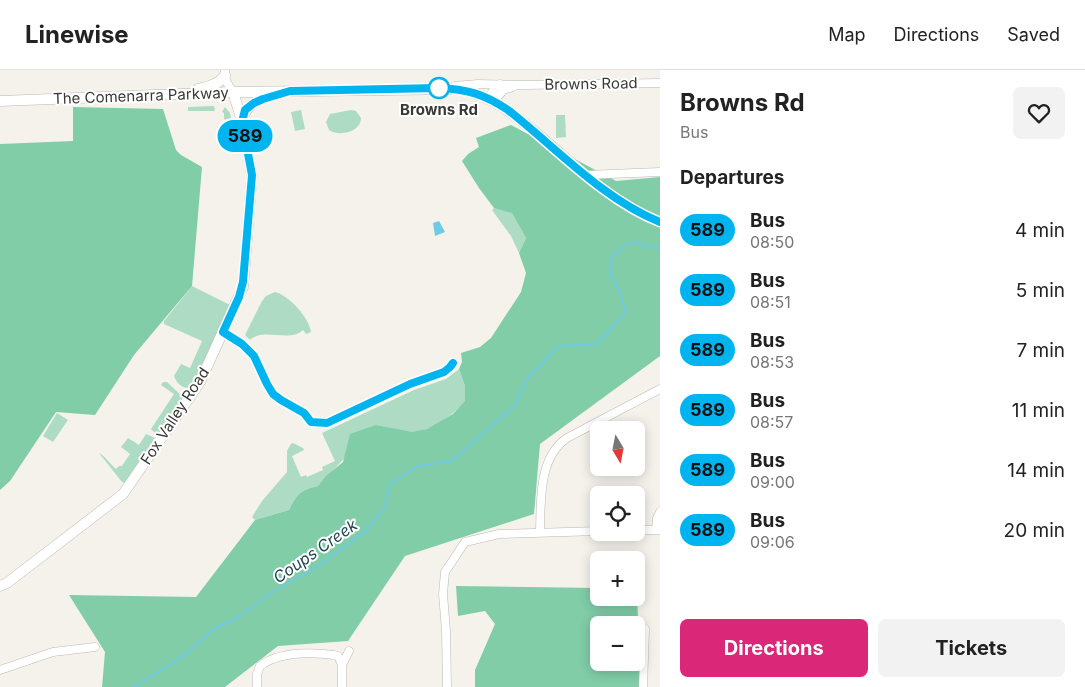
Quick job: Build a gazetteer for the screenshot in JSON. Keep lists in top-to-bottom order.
{
  "streets": {
    "main road": ["The Comenarra Parkway", "Fox Valley Road"],
    "street": ["Browns Road"]
  },
  "crossings": [
    ["Browns Road", "The Comenarra Parkway"],
    ["The Comenarra Parkway", "Fox Valley Road"]
  ],
  "water": ["Coups Creek"],
  "places": ["Browns Rd"],
  "lines": ["bus line 589"],
  "north": "bottom",
  "page": {
    "header": "Linewise",
    "nav": ["Map", "Directions", "Saved"],
    "on_map": "589",
    "heading": [
      ["Browns Rd", "Bus"],
      "Departures"
    ],
    "list": [
      {
        "mark": "589",
        "name": "Bus",
        "note": "08:50",
        "value": "4 min"
      },
      {
        "mark": "589",
        "name": "Bus",
        "note": "08:51",
        "value": "5 min"
      },
      {
        "mark": "589",
        "name": "Bus",
        "note": "08:53",
        "value": "7 min"
      },
      {
        "mark": "589",
        "name": "Bus",
        "note": "08:57",
        "value": "11 min"
      },
      {
        "mark": "589",
        "name": "Bus",
        "note": "09:00",
        "value": "14 min"
      },
      {
        "mark": "589",
        "name": "Bus",
        "note": "09:06",
        "value": "20 min"
      }
    ],
    "map_buttons": ["+", "−"],
    "buttons": ["Directions", "Tickets"]
  }
}
